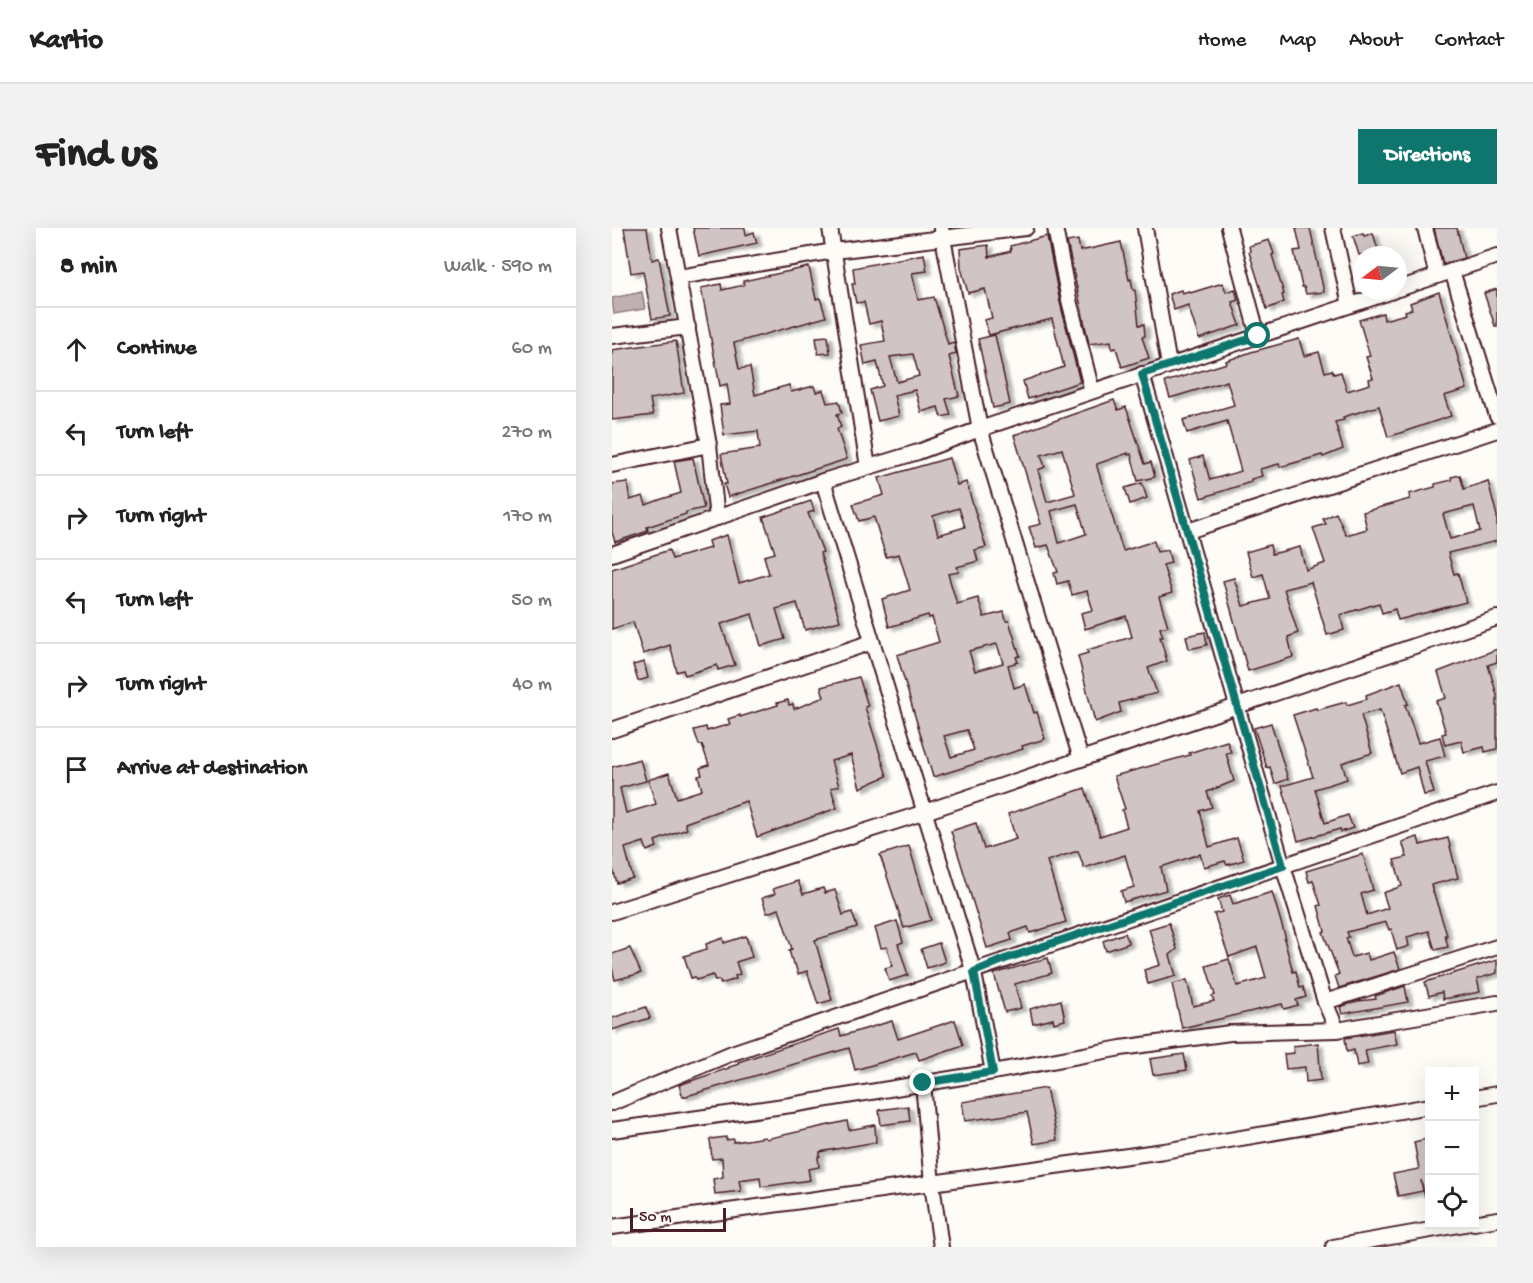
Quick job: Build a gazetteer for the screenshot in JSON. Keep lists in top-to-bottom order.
{
  "scale_bar": "50 m",
  "north": "left",
  "page": {
    "header": "Kartio",
    "nav": [
      "Home",
      "Map",
      "About",
      "Contact"
    ],
    "buttons": "Directions",
    "title": "Find us",
    "heading": ["8 min", "Walk · 590 m"],
    "list": [
      ["Continue", "60 m"],
      ["Turn left", "270 m"],
      ["Turn right", "170 m"],
      ["Turn left", "50 m"],
      ["Turn right", "40 m"],
      "Arrive at destination"
    ],
    "map_buttons": ["+", "−"],
    "scale": "50 m"
  }
}
